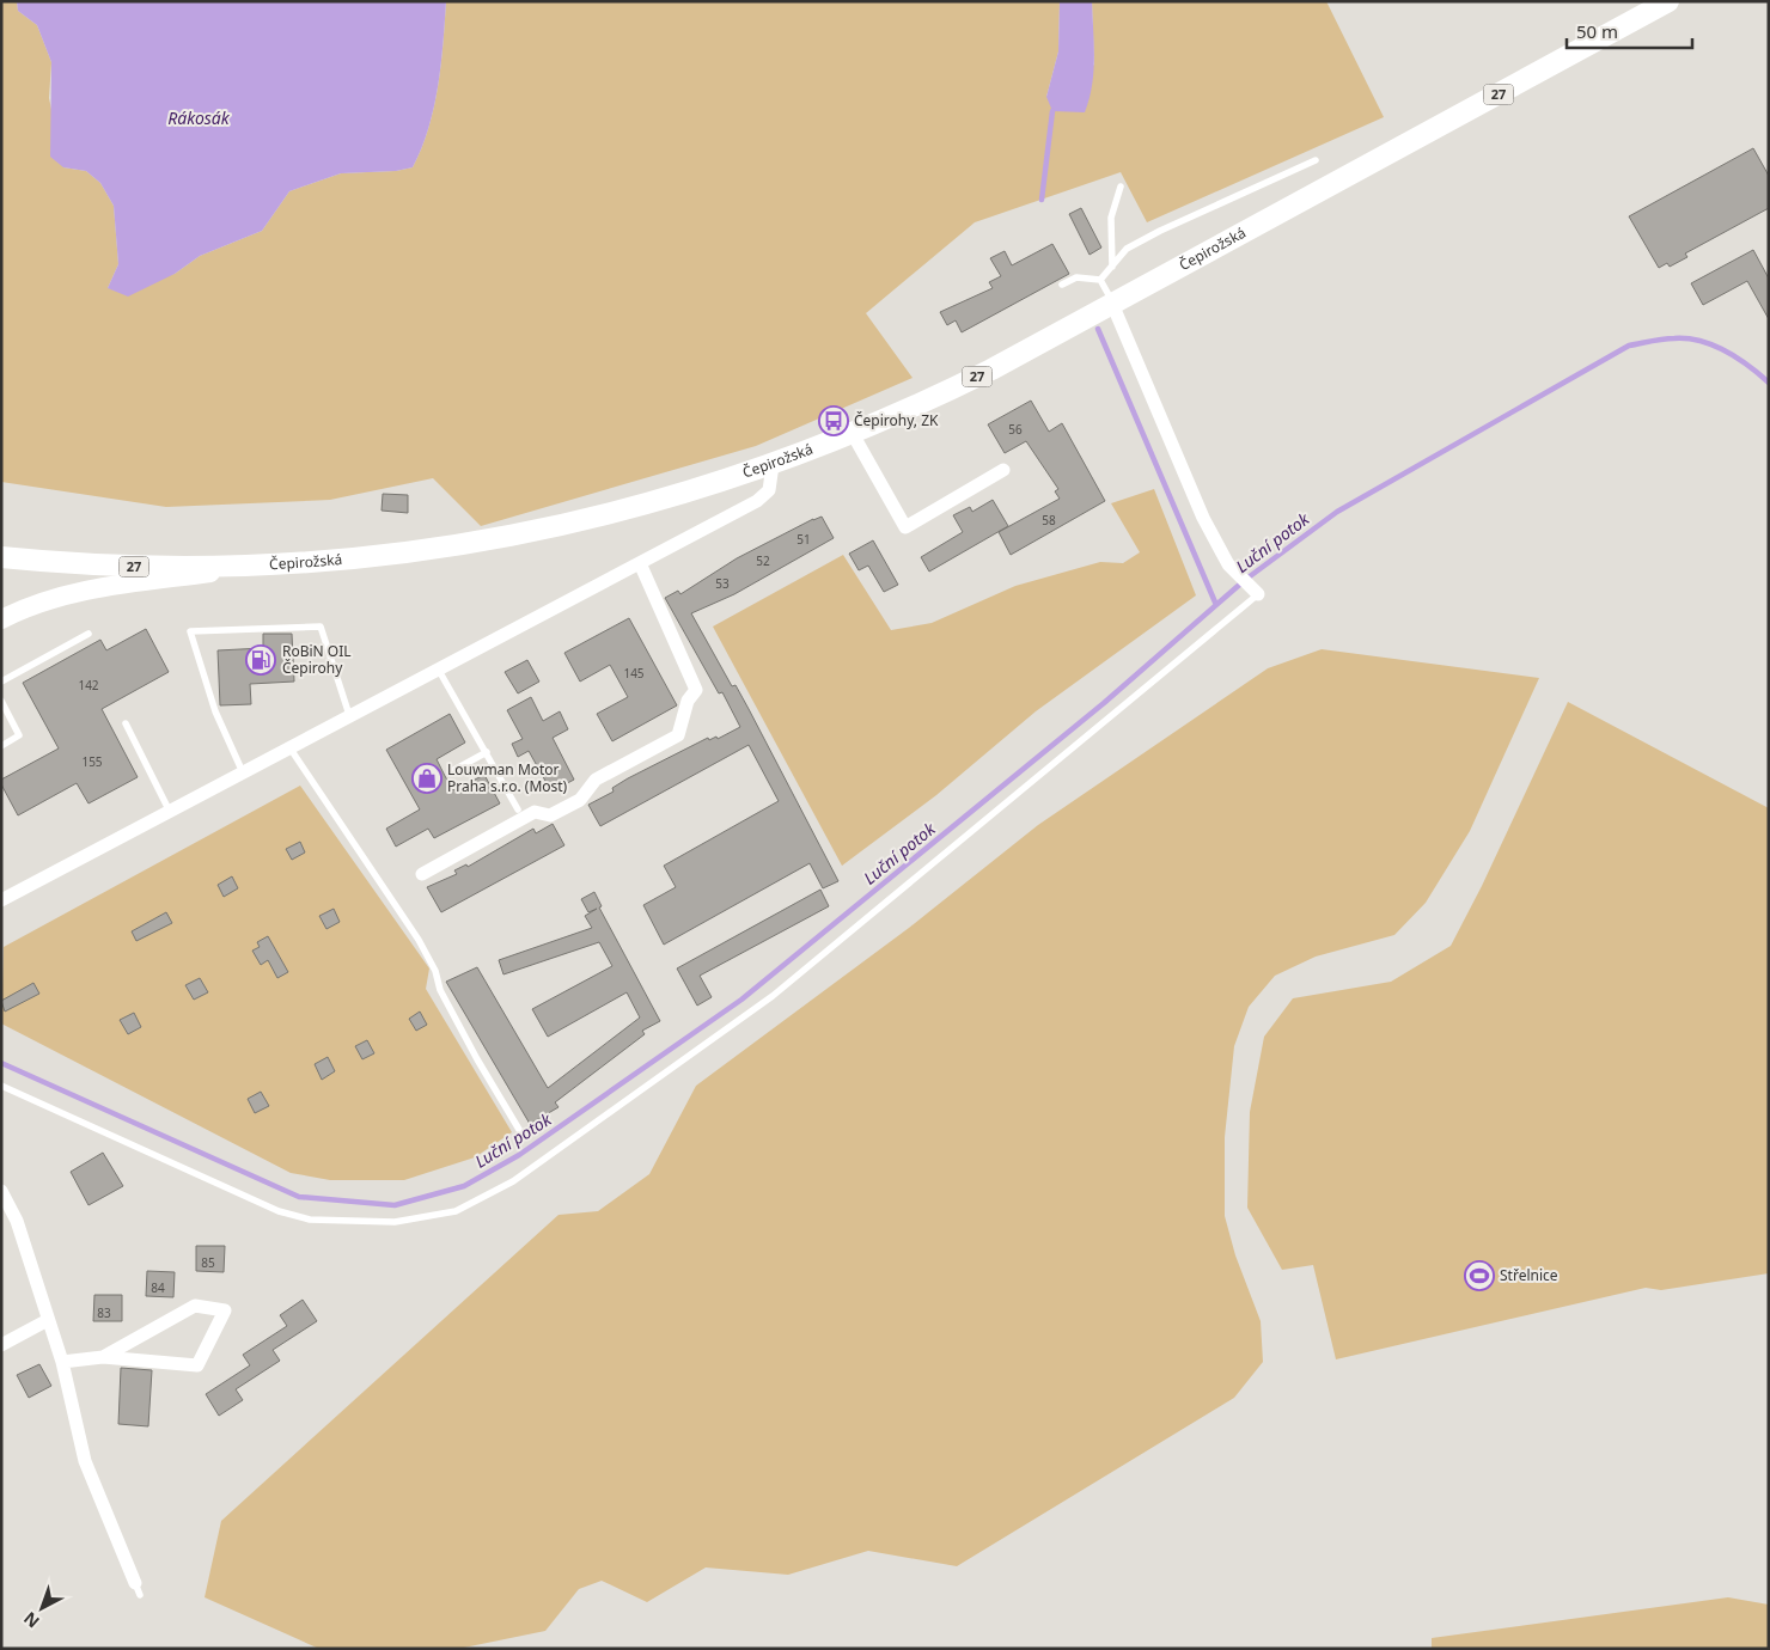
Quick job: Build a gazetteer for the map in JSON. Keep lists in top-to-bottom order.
{
  "streets": {
    "main road": ["27", "Čepirožská"]
  },
  "water": ["Rákosák", "Luční potok"],
  "places": {
    "bus stop": ["Čepirohy, ZK"],
    "fuel station": ["RoBiN OIL Čepirohy"],
    "shop": ["Louwman Motor Praha s.r.o. (Most)"],
    "sports": ["Střelnice"]
  },
  "house_numbers": [
    "56",
    "58",
    "51",
    "52",
    "53",
    "145",
    "142",
    "155",
    "85",
    "84",
    "83"
  ],
  "scale_bar": "50 m",
  "north": "bottom left"
}
